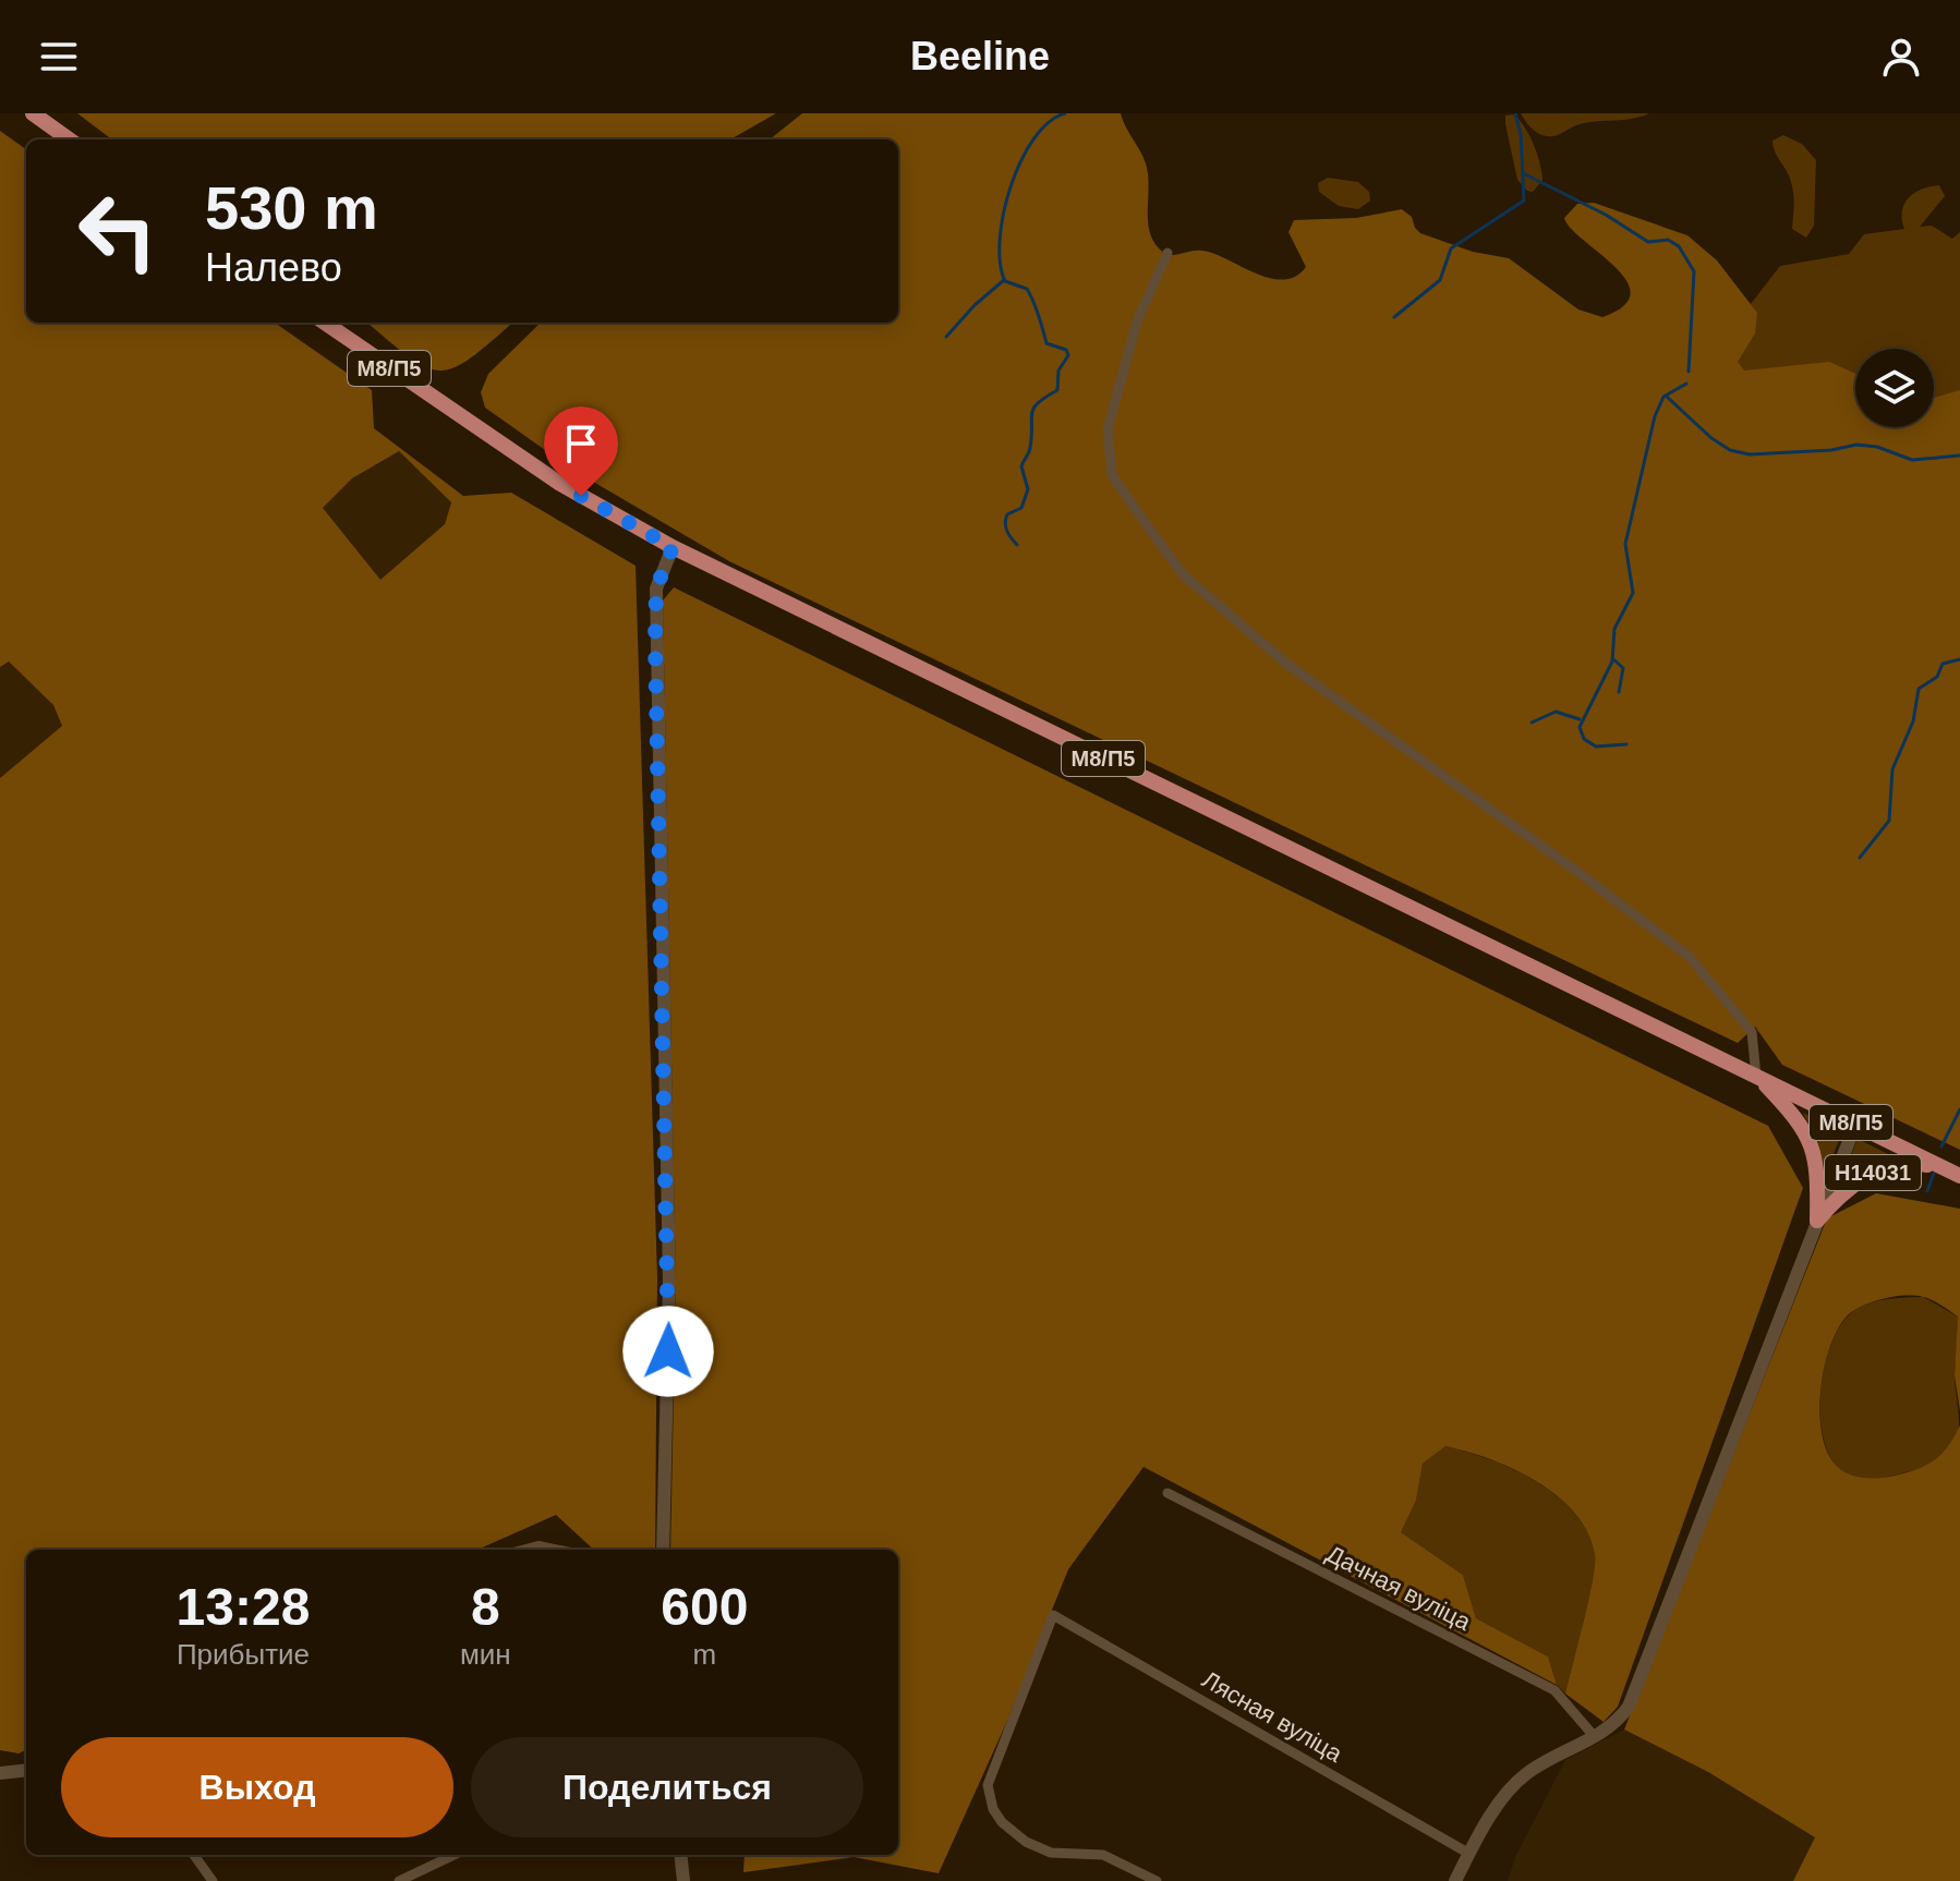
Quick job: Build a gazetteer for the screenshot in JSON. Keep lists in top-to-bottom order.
{
  "streets": {
    "main road": ["М8/П5", "Н14031"],
    "street": ["Дачная вуліца", "Лясная вуліца"]
  },
  "crossings": [
    ["М8/П5", "Н14031"],
    ["Н14031", "Дачная вуліца"],
    ["Н14031", "Лясная вуліца"]
  ],
  "page": {
    "header": "Beeline",
    "turn": ["530 m", "Налево"],
    "eta": [
      "13:28",
      "Прибытие",
      "8",
      "мин",
      "600",
      "m"
    ],
    "buttons": ["Выход", "Поделиться"]
  }
}
